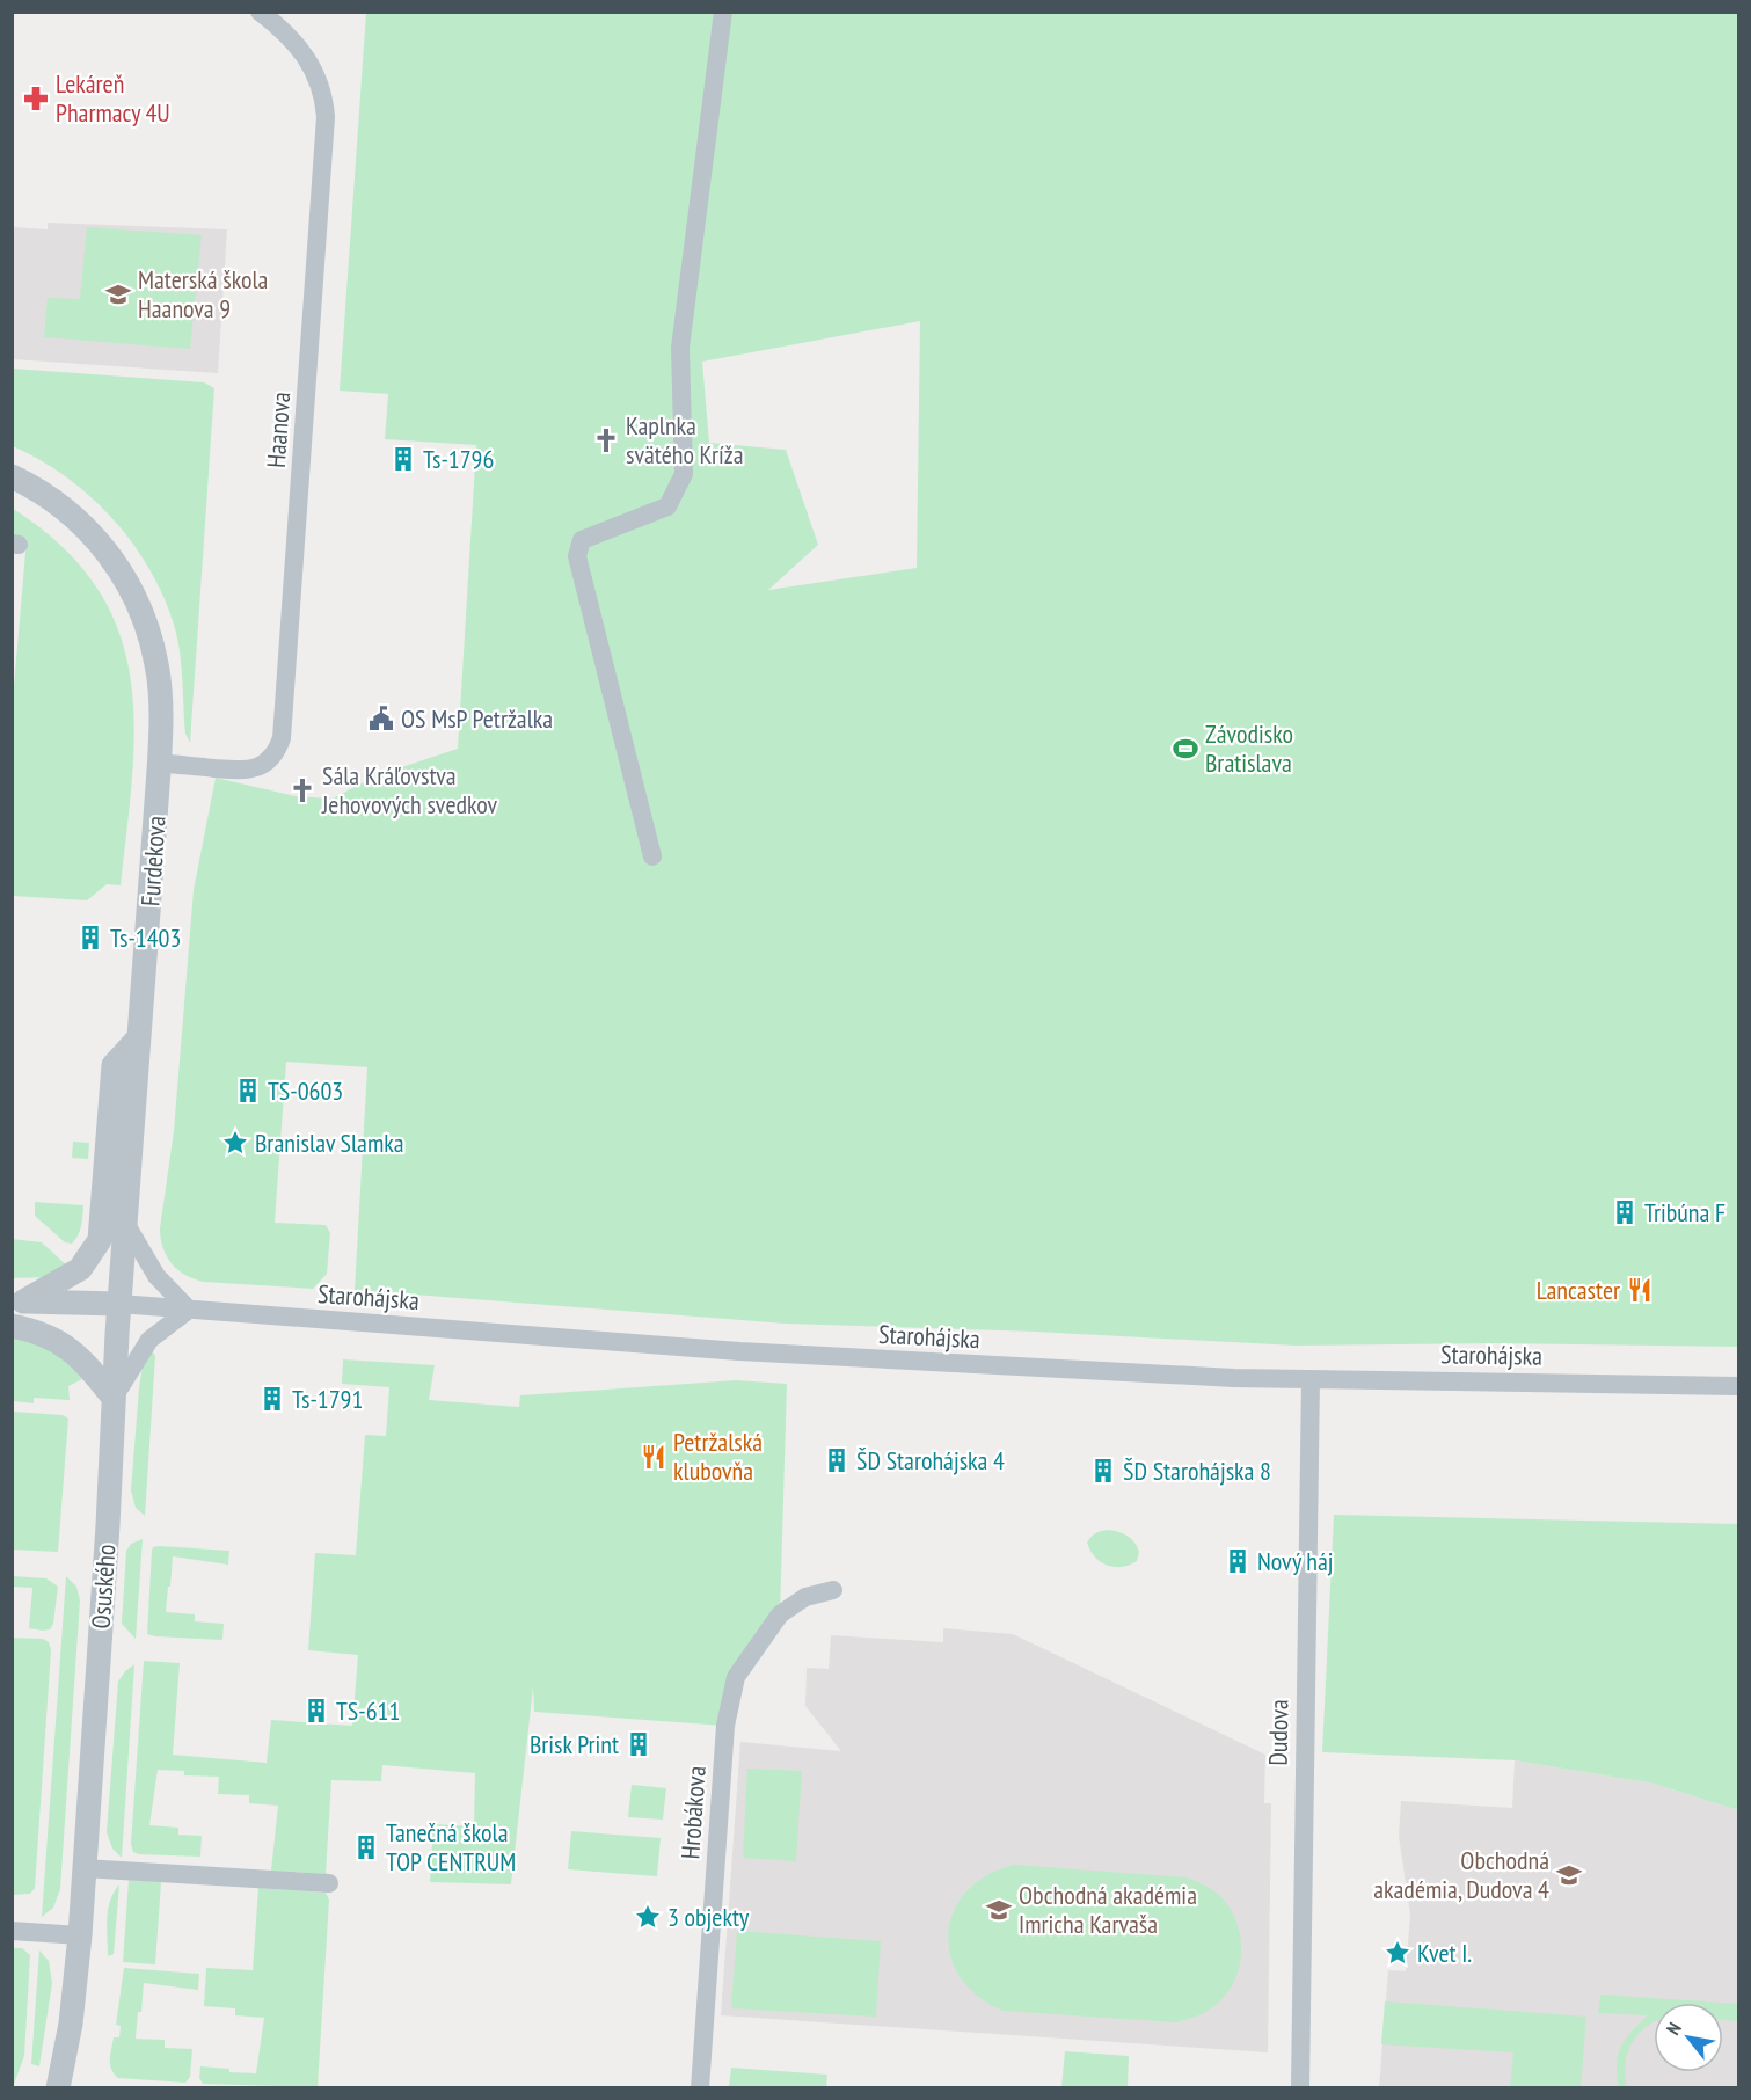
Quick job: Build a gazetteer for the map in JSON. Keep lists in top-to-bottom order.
{
  "streets": {
    "street": [
      "Haanova",
      "Furdekova",
      "Starohájska",
      "Osuského",
      "Dudova",
      "Hrobákova"
    ]
  },
  "crossings": [
    ["Haanova", "Furdekova"],
    ["Furdekova", "Starohájska"],
    ["Furdekova", "Osuského"],
    ["Starohájska", "Osuského"],
    ["Starohájska", "Dudova"]
  ],
  "places": {
    "pharmacy": ["Lekáreň Pharmacy 4U"],
    "school or university": ["Materská škola Haanova 9", "Obchodná akadémia, Dudova 4", "Obchodná akadémia Imricha Karvaša"],
    "church": ["Kaplnka svätého Kríža", "Sála Kráľovstva Jehovových svedkov"],
    "building": [
      "Ts-1796",
      "Ts-1403",
      "TS-0603",
      "Tribúna F",
      "Ts-1791",
      "ŠD Starohájska 4",
      "ŠD Starohájska 8",
      "Nový háj",
      "TS-611",
      "Brisk Print",
      "Tanečná škola TOP CENTRUM"
    ],
    "public building": ["OS MsP Petržalka"],
    "sports": ["Závodisko Bratislava"],
    "place": ["Branislav Slamka", "3 objekty", "Kvet I."],
    "restaurant": ["Lancaster", "Petržalská klubovňa"]
  },
  "north": "top left"
}
